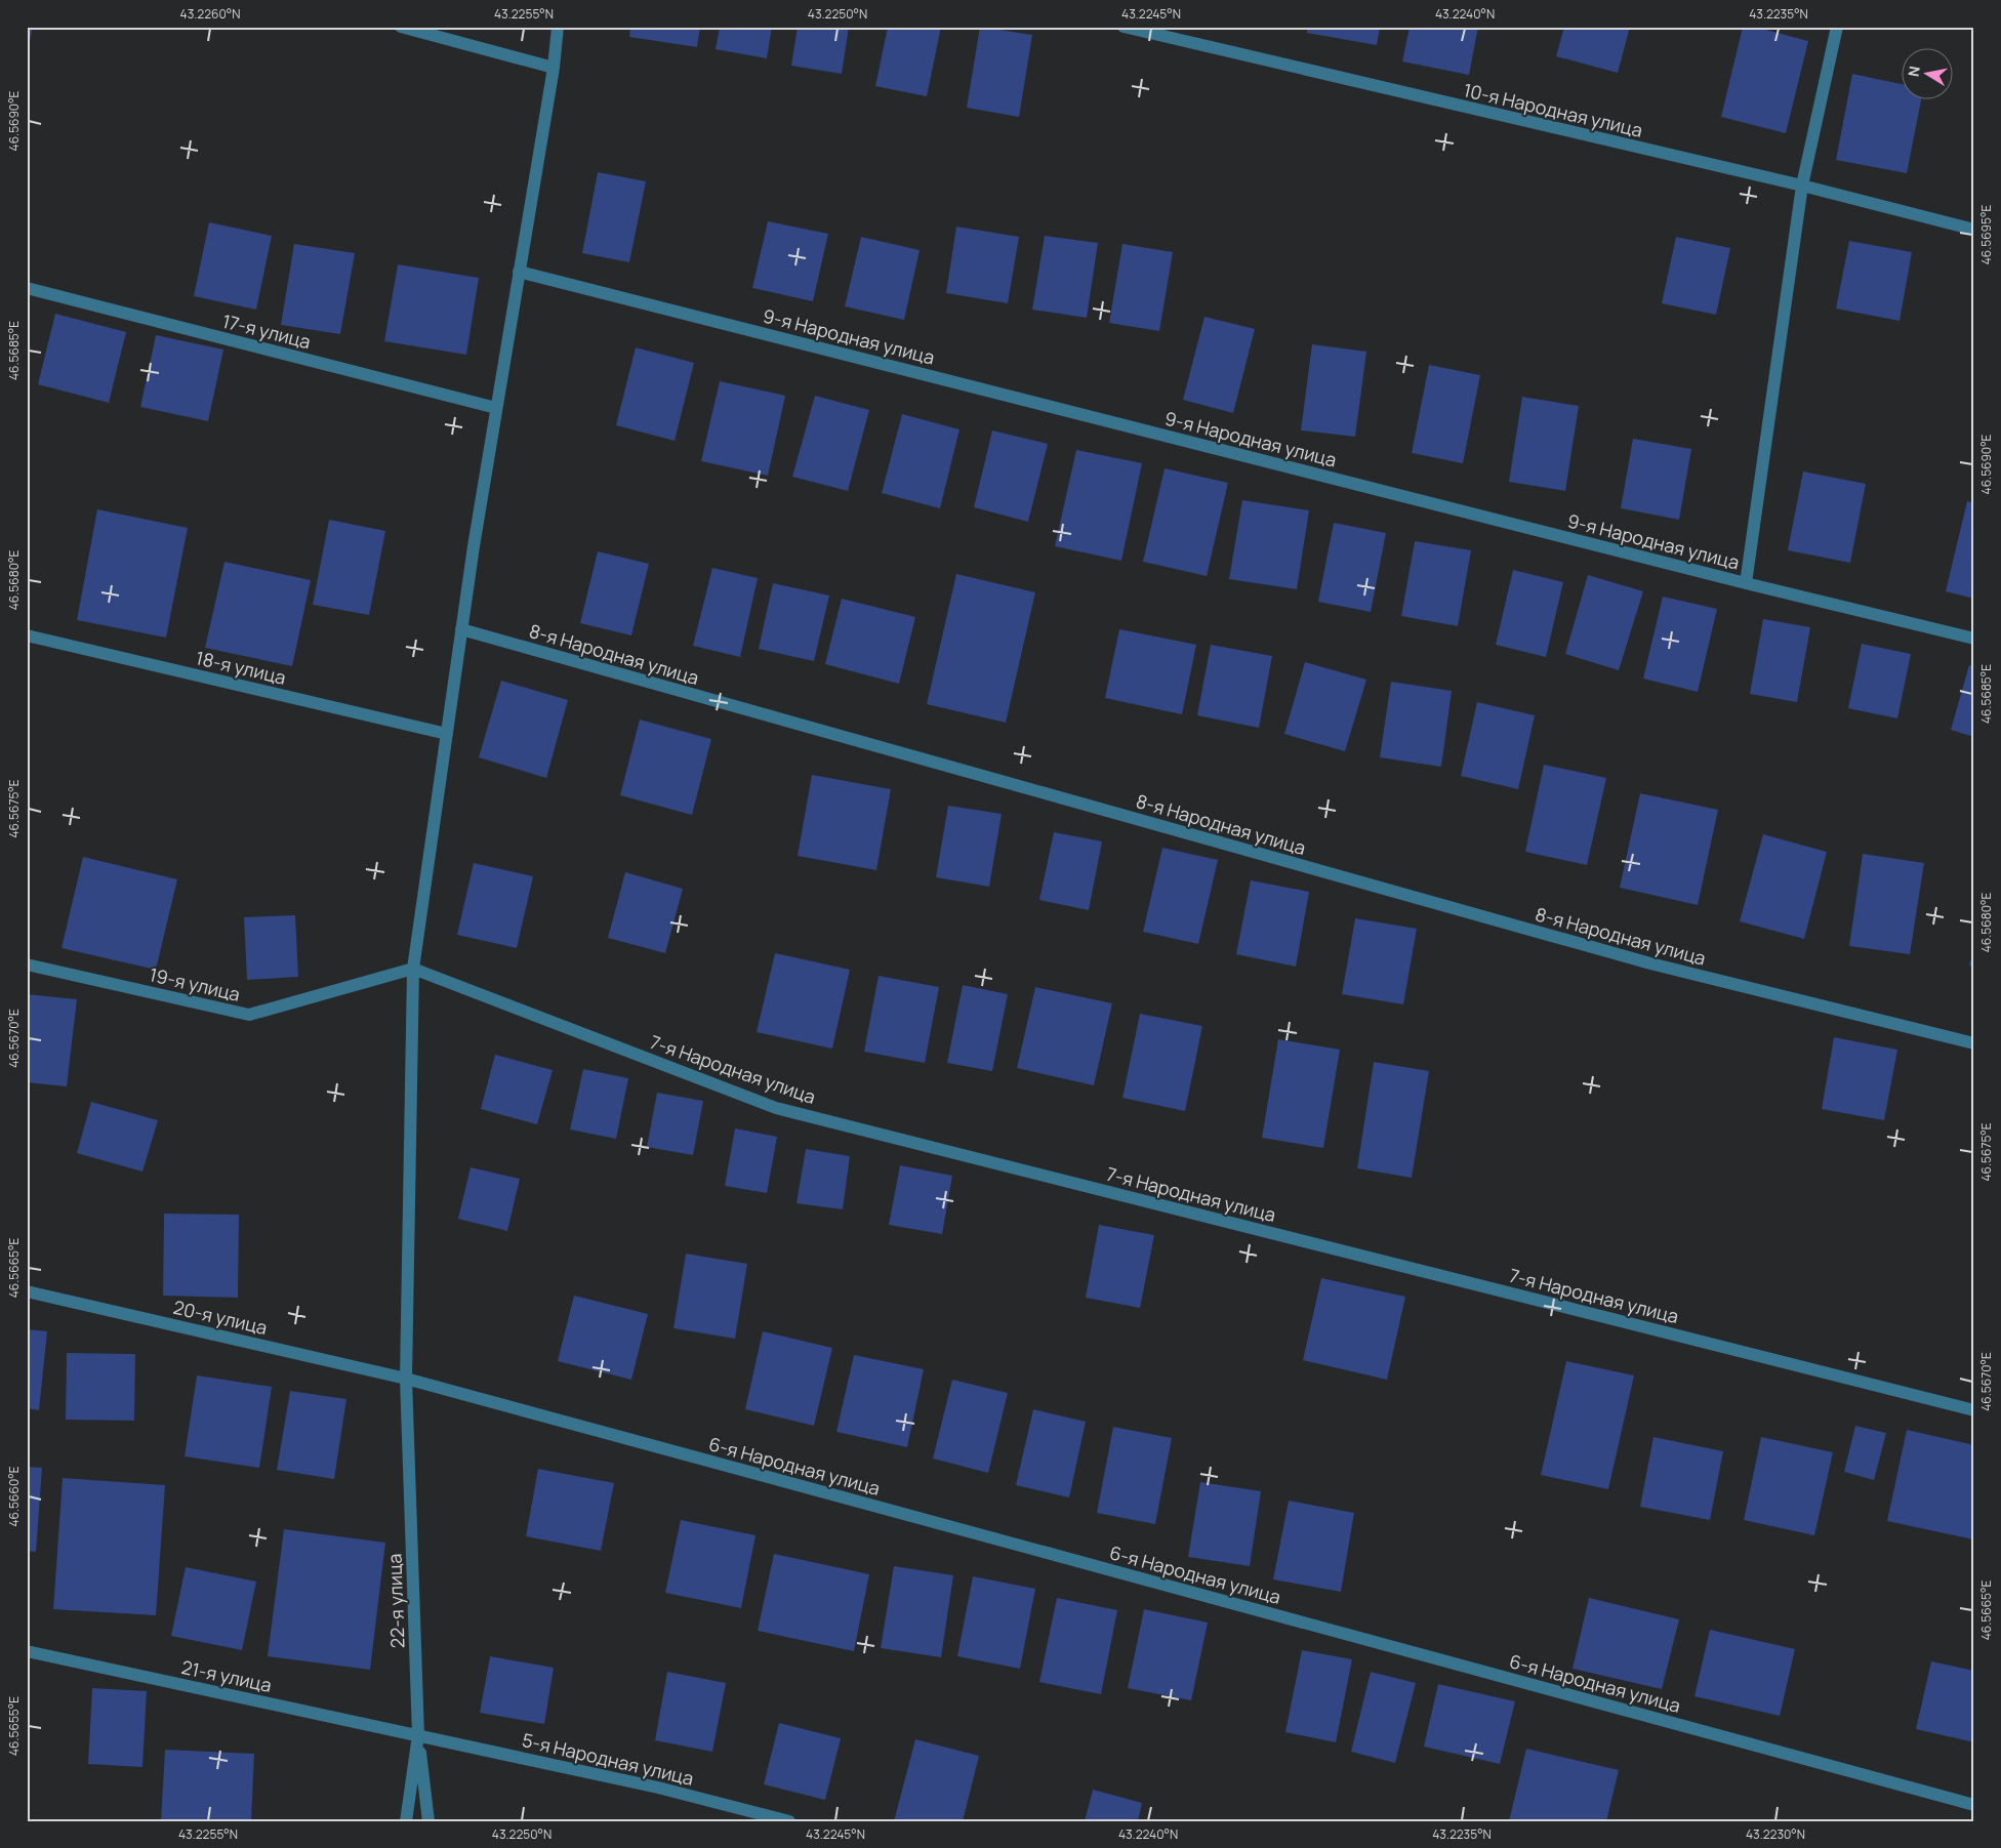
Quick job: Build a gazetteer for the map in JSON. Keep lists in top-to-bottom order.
{
  "streets": {
    "street": [
      "10-я Народная улица",
      "17-я улица",
      "9-я Народная улица",
      "8-я Народная улица",
      "18-я улица",
      "19-я улица",
      "7-я Народная улица",
      "20-я улица",
      "6-я Народная улица",
      "22-я улица",
      "21-я улица",
      "5-я Народная улица"
    ]
  },
  "crossings": [
    ["17-я улица", "22-я улица"],
    ["9-я Народная улица", "22-я улица"],
    ["8-я Народная улица", "22-я улица"],
    ["18-я улица", "22-я улица"],
    ["19-я улица", "7-я Народная улица"],
    ["19-я улица", "22-я улица"],
    ["7-я Народная улица", "22-я улица"],
    ["20-я улица", "6-я Народная улица"],
    ["20-я улица", "22-я улица"],
    ["6-я Народная улица", "22-я улица"],
    ["22-я улица", "21-я улица"],
    ["22-я улица", "5-я Народная улица"],
    ["21-я улица", "5-я Народная улица"]
  ],
  "north": "left",
  "coordinates": [
    "43.2260°N",
    "43.2255°N",
    "43.2250°N",
    "43.2245°N",
    "43.2240°N",
    "43.2235°N",
    "46.5690°E",
    "46.5695°E",
    "46.5685°E",
    "46.5680°E",
    "46.5675°E",
    "46.5670°E",
    "46.5665°E",
    "46.5660°E",
    "46.5655°E",
    "43.2230°N"
  ]
}
